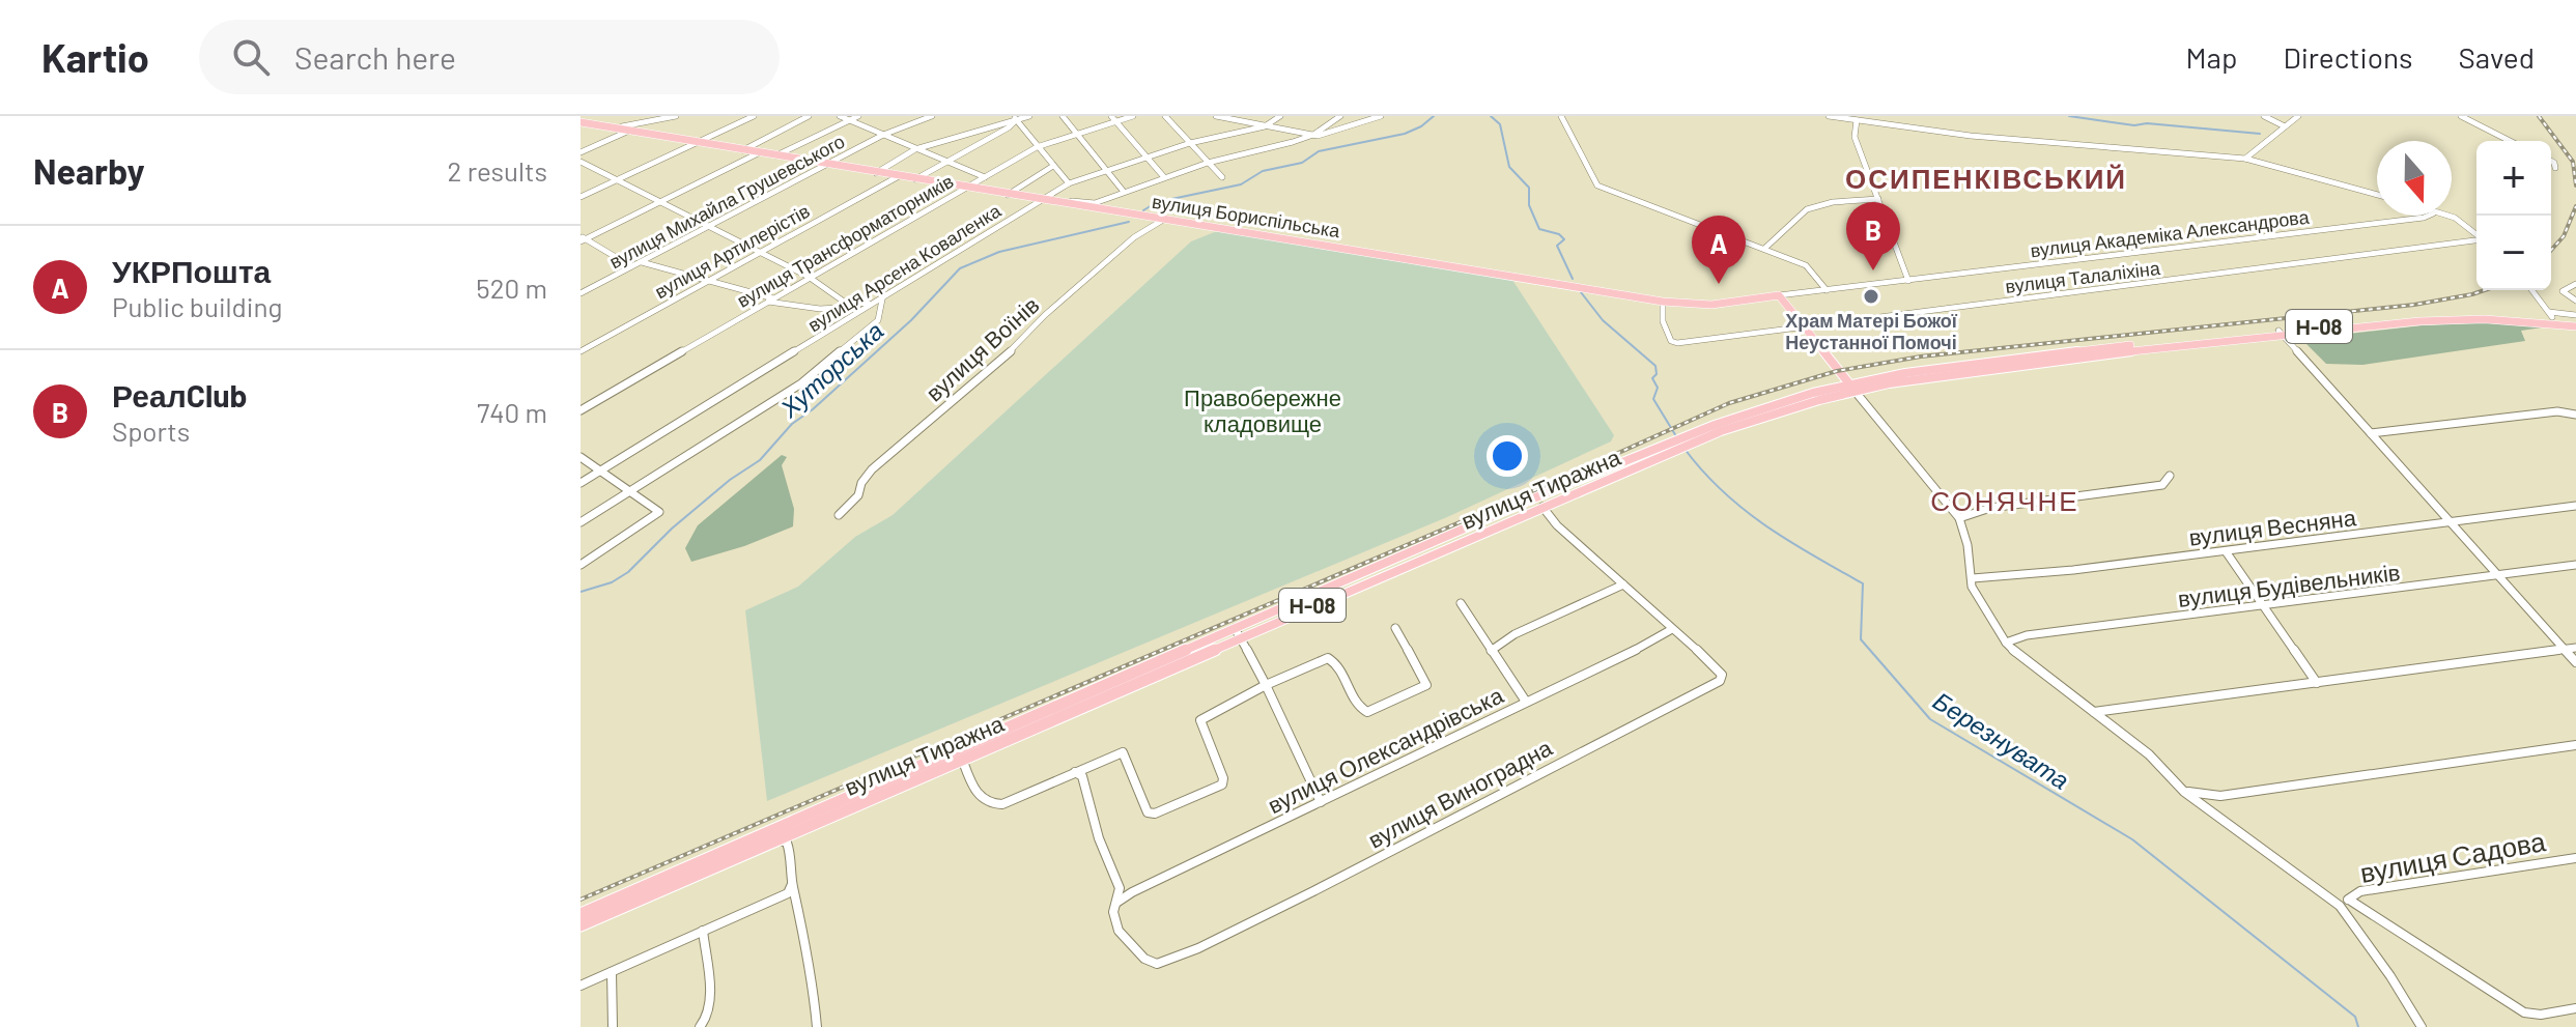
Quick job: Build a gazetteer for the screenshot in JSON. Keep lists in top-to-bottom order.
{
  "streets": {
    "main road": ["вулиця Бориспільська", "Н-08", "вулиця Тиражна"],
    "street": [
      "вулиця Михайла Грушевського",
      "вулиця Академіка Александрова",
      "вулиця Трансформаторників",
      "вулиця Артилерістів",
      "вулиця Арсена Коваленка",
      "вулиця Талаліхіна",
      "вулиця Воїнів",
      "вулиця Весняна",
      "вулиця Будівельників",
      "вулиця Олександрівська",
      "вулиця Виноградна",
      "вулиця Садова"
    ]
  },
  "crossings": [
    ["вулиця Михайла Грушевського", "вулиця Бориспільська"],
    ["вулиця Бориспільська", "вулиця Академіка Александрова"],
    ["вулиця Бориспільська", "вулиця Трансформаторників"],
    ["вулиця Бориспільська", "вулиця Артилерістів"],
    ["вулиця Бориспільська", "вулиця Арсена Коваленка"],
    ["вулиця Бориспільська", "вулиця Талаліхіна"],
    ["вулиця Бориспільська", "вулиця Воїнів"],
    ["вулиця Олександрівська", "вулиця Виноградна"]
  ],
  "districts": ["ОСИПЕНКІВСЬКИЙ", "СОНЯЧНЕ"],
  "water": ["Хуторська", "Березнувата"],
  "parks": ["Правобережне кладовище"],
  "places": ["Храм Матері Божої Неустанної Помочі"],
  "north": "bottom",
  "page": {
    "header": "Kartio",
    "search": "Search here",
    "nav": ["Map", "Directions", "Saved"],
    "heading": ["Nearby", "2 results"],
    "map_buttons": ["+", "−"],
    "pins": ["B", "A"],
    "list": [
      {
        "mark": "A",
        "name": "УКРПошта",
        "note": "Public building",
        "value": "520 m"
      },
      {
        "mark": "B",
        "name": "РеалClub",
        "note": "Sports",
        "value": "740 m"
      }
    ]
  }
}
